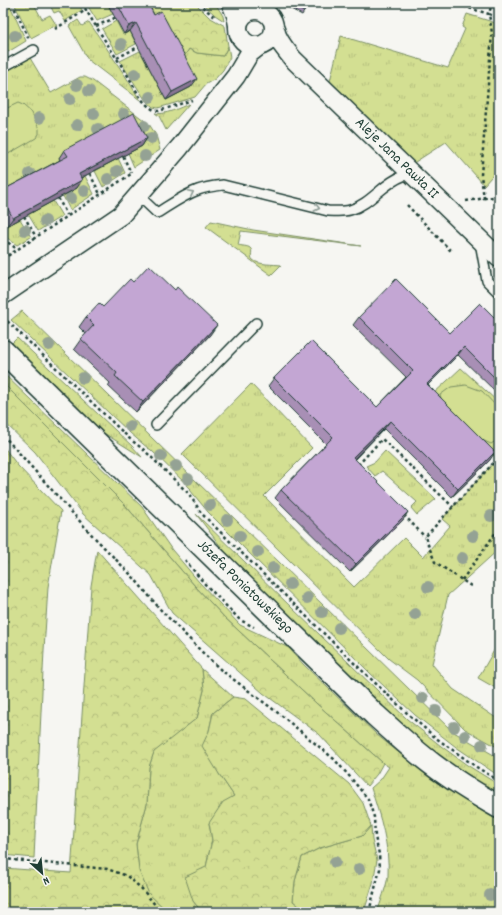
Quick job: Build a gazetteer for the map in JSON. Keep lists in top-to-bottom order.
{
  "streets": {
    "street": ["Aleje Jana Pawła II", "Józefa Poniatowskiego"]
  },
  "north": "bottom right"
}
